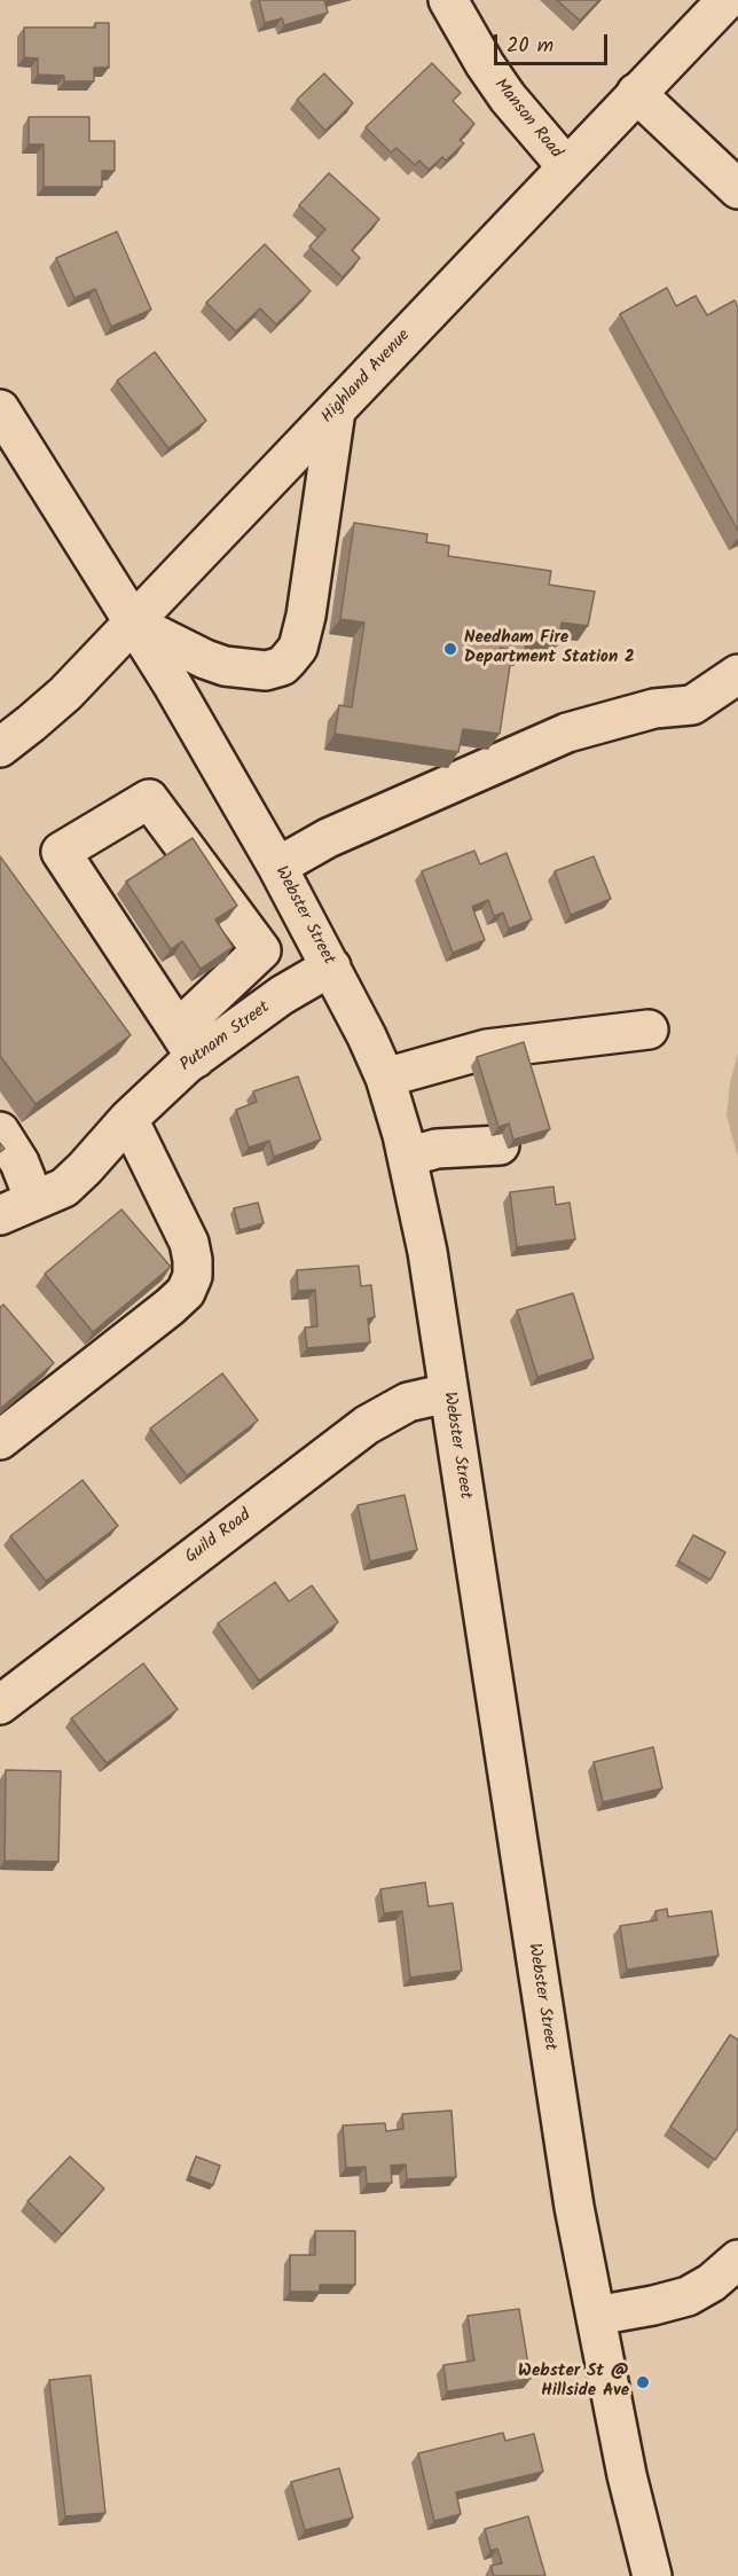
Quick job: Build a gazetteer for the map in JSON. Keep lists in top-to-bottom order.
{
  "streets": {
    "street": [
      "Manson Road",
      "Highland Avenue",
      "Webster Street",
      "Putnam Street",
      "Guild Road"
    ]
  },
  "crossings": [
    ["Manson Road", "Highland Avenue"],
    ["Highland Avenue", "Webster Street"],
    ["Webster Street", "Putnam Street"],
    ["Webster Street", "Guild Road"]
  ],
  "places": ["Needham Fire Department Station 2", "Webster St @ Hillside Ave"],
  "scale_bar": "20 m"
}
